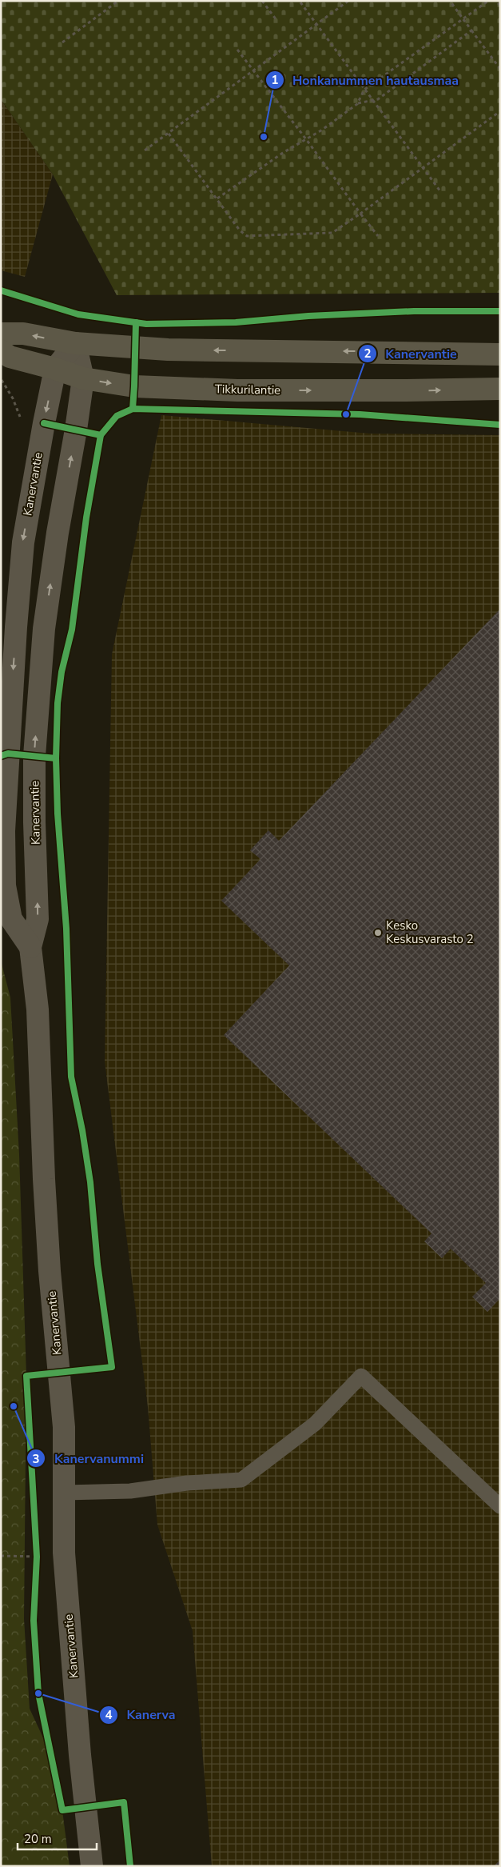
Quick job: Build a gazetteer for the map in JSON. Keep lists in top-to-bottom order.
{
  "streets": {
    "main road": ["Tikkurilantie"],
    "street": ["Kanervantie"]
  },
  "crossings": [
    ["Tikkurilantie", "Kanervantie"]
  ],
  "places": [
    "Honkanummen hautausmaa",
    "Kanervantie",
    "Kesko Keskusvarasto 2",
    "Kanervanummi",
    "Kanerva"
  ],
  "scale_bar": "20 m"
}
